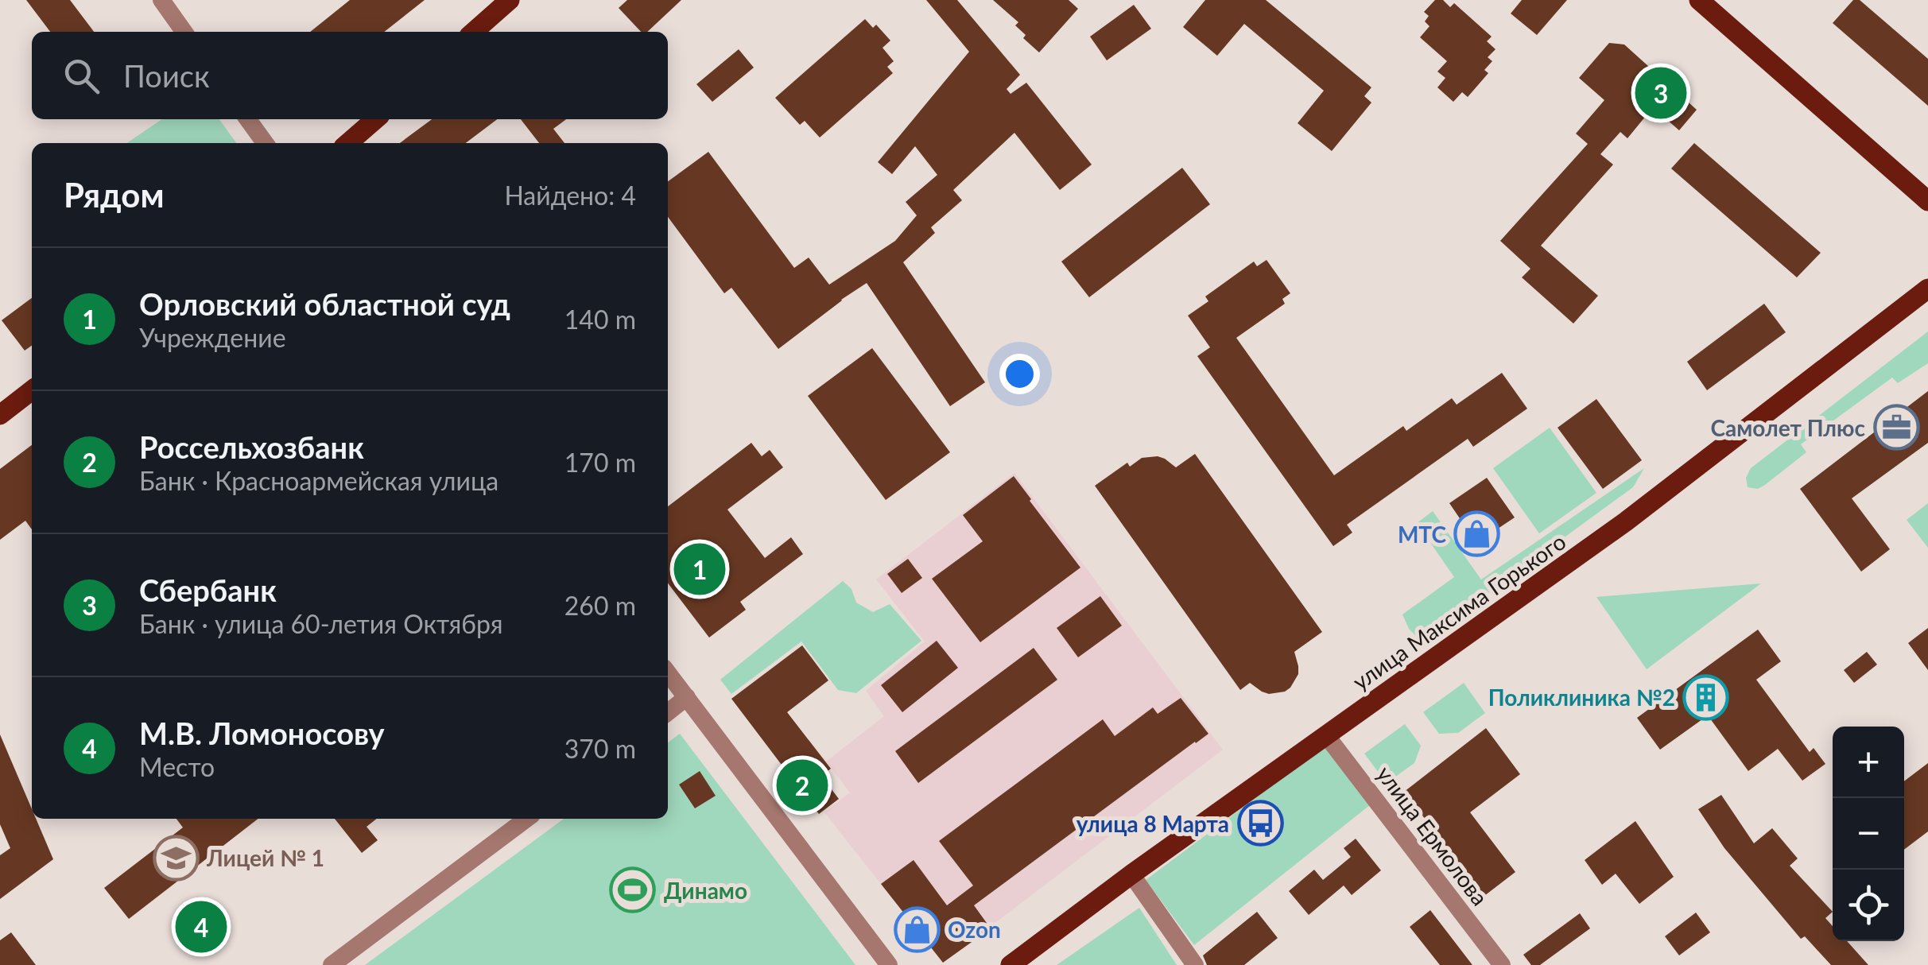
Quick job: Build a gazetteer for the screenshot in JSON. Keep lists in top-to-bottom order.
{
  "streets": {
    "main road": ["улица Максима Горького"],
    "street": ["улица Ермолова"]
  },
  "crossings": [
    ["улица Максима Горького", "улица Ермолова"]
  ],
  "places": {
    "office": ["Самолет Плюс"],
    "shop": ["МТС", "Ozon"],
    "building": ["Поликлиника №2"],
    "bus stop": ["улица 8 Марта"],
    "school or university": ["Лицей № 1"],
    "sports": ["Динамо"]
  },
  "page": {
    "search": "Поиск",
    "pins": [
      "3",
      "1",
      "2",
      "4"
    ],
    "heading": ["Рядом", "Найдено: 4"],
    "list": [
      {
        "mark": "1",
        "name": "Орловский областной суд",
        "note": "Учреждение",
        "value": "140 m"
      },
      {
        "mark": "2",
        "name": "Россельхозбанк",
        "note": "Банк · Красноармейская улица",
        "value": "170 m"
      },
      {
        "mark": "3",
        "name": "Сбербанк",
        "note": "Банк · улица 60-летия Октября",
        "value": "260 m"
      },
      {
        "mark": "4",
        "name": "М.В. Ломоносову",
        "note": "Место",
        "value": "370 m"
      }
    ],
    "map_buttons": ["+", "−"]
  }
}
